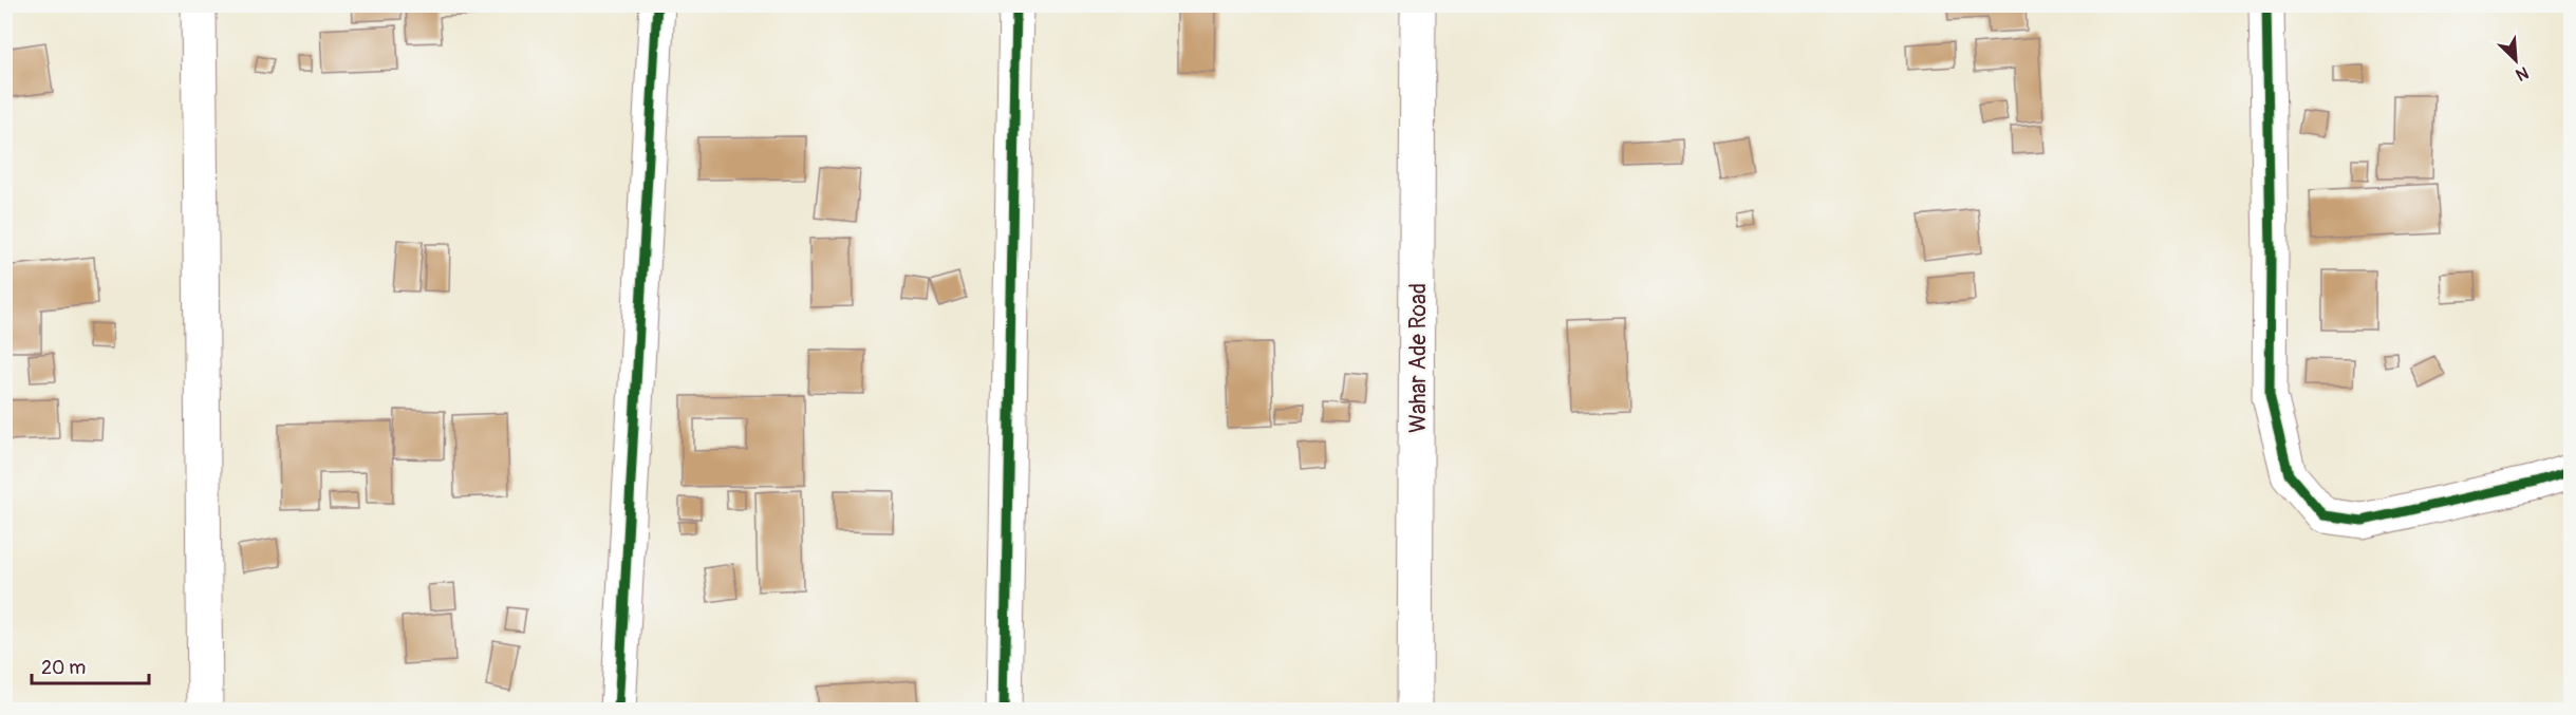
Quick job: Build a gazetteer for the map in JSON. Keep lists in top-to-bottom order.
{
  "streets": {
    "street": ["Wahar Ade Road"]
  },
  "scale_bar": "20 m",
  "north": "bottom right"
}
